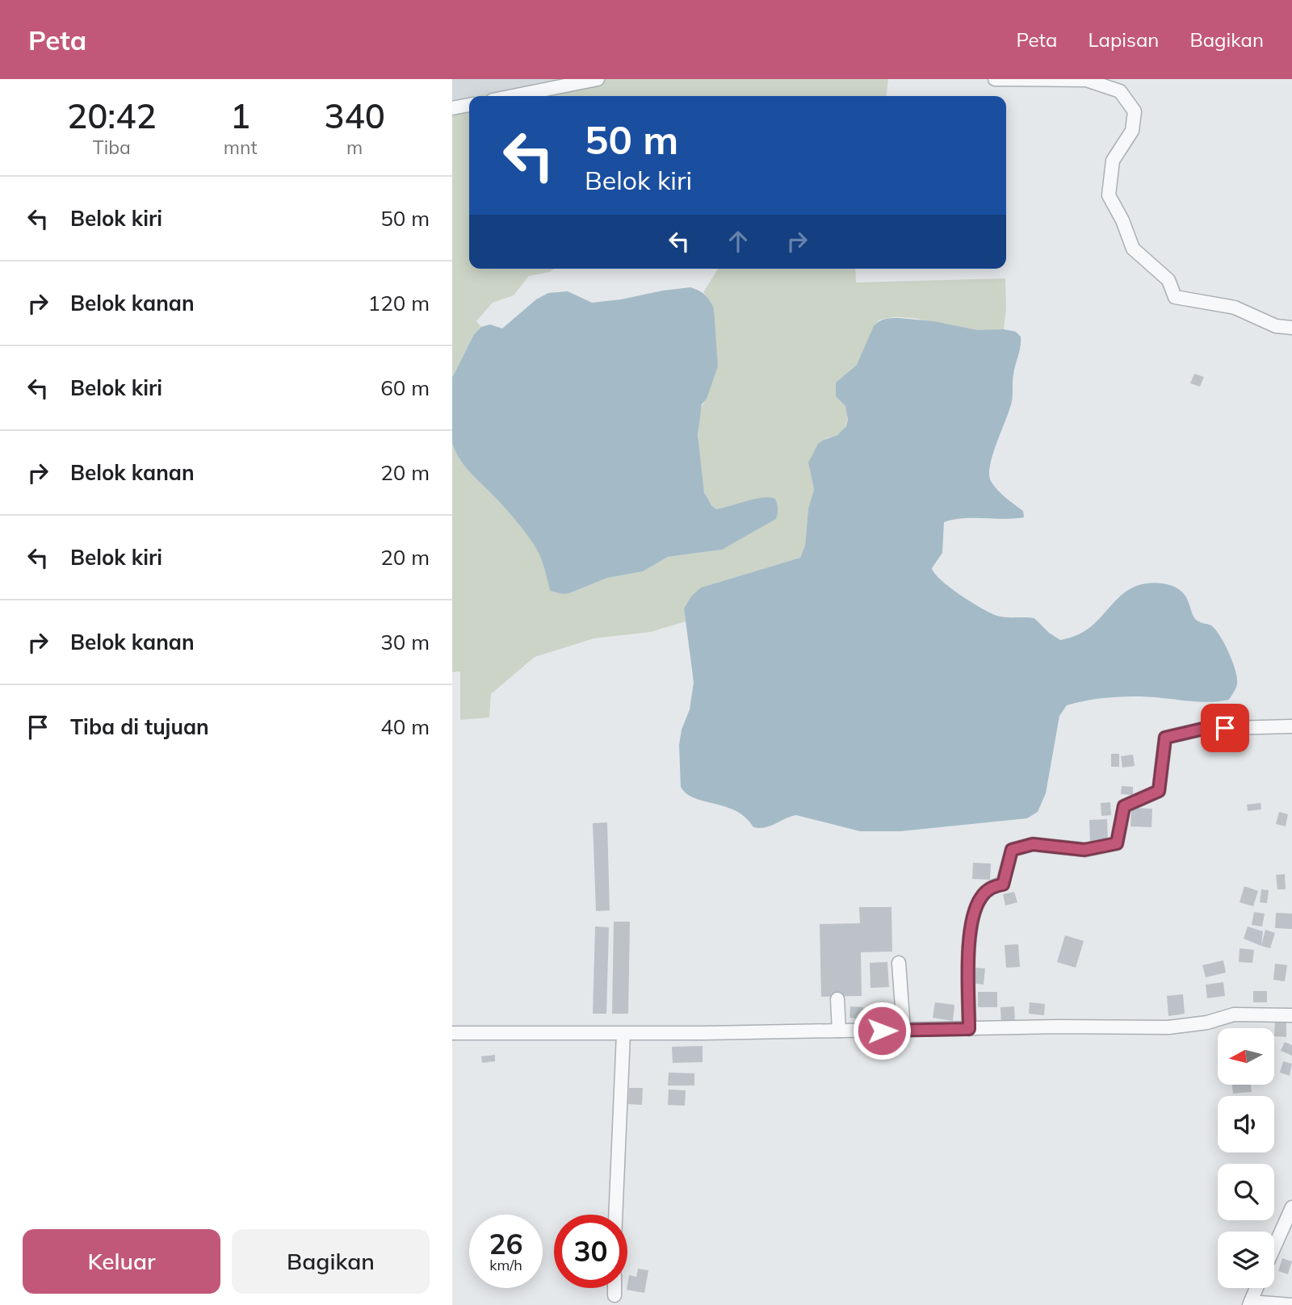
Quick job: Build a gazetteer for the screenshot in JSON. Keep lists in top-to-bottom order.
{
  "north": "left",
  "page": {
    "header": "Peta",
    "nav": ["Peta", "Lapisan", "Bagikan"],
    "eta": [
      "20:42",
      "Tiba",
      "1",
      "mnt",
      "340",
      "m"
    ],
    "turn": ["50 m", "Belok kiri"],
    "list": [
      {
        "name": "Belok kiri",
        "value": "50 m"
      },
      {
        "name": "Belok kanan",
        "value": "120 m"
      },
      {
        "name": "Belok kiri",
        "value": "60 m"
      },
      {
        "name": "Belok kanan",
        "value": "20 m"
      },
      {
        "name": "Belok kiri",
        "value": "20 m"
      },
      {
        "name": "Belok kanan",
        "value": "30 m"
      },
      {
        "name": "Tiba di tujuan",
        "value": "40 m"
      }
    ],
    "speed": "26 km/h",
    "limit": "30",
    "buttons": ["Keluar", "Bagikan"]
  }
}
